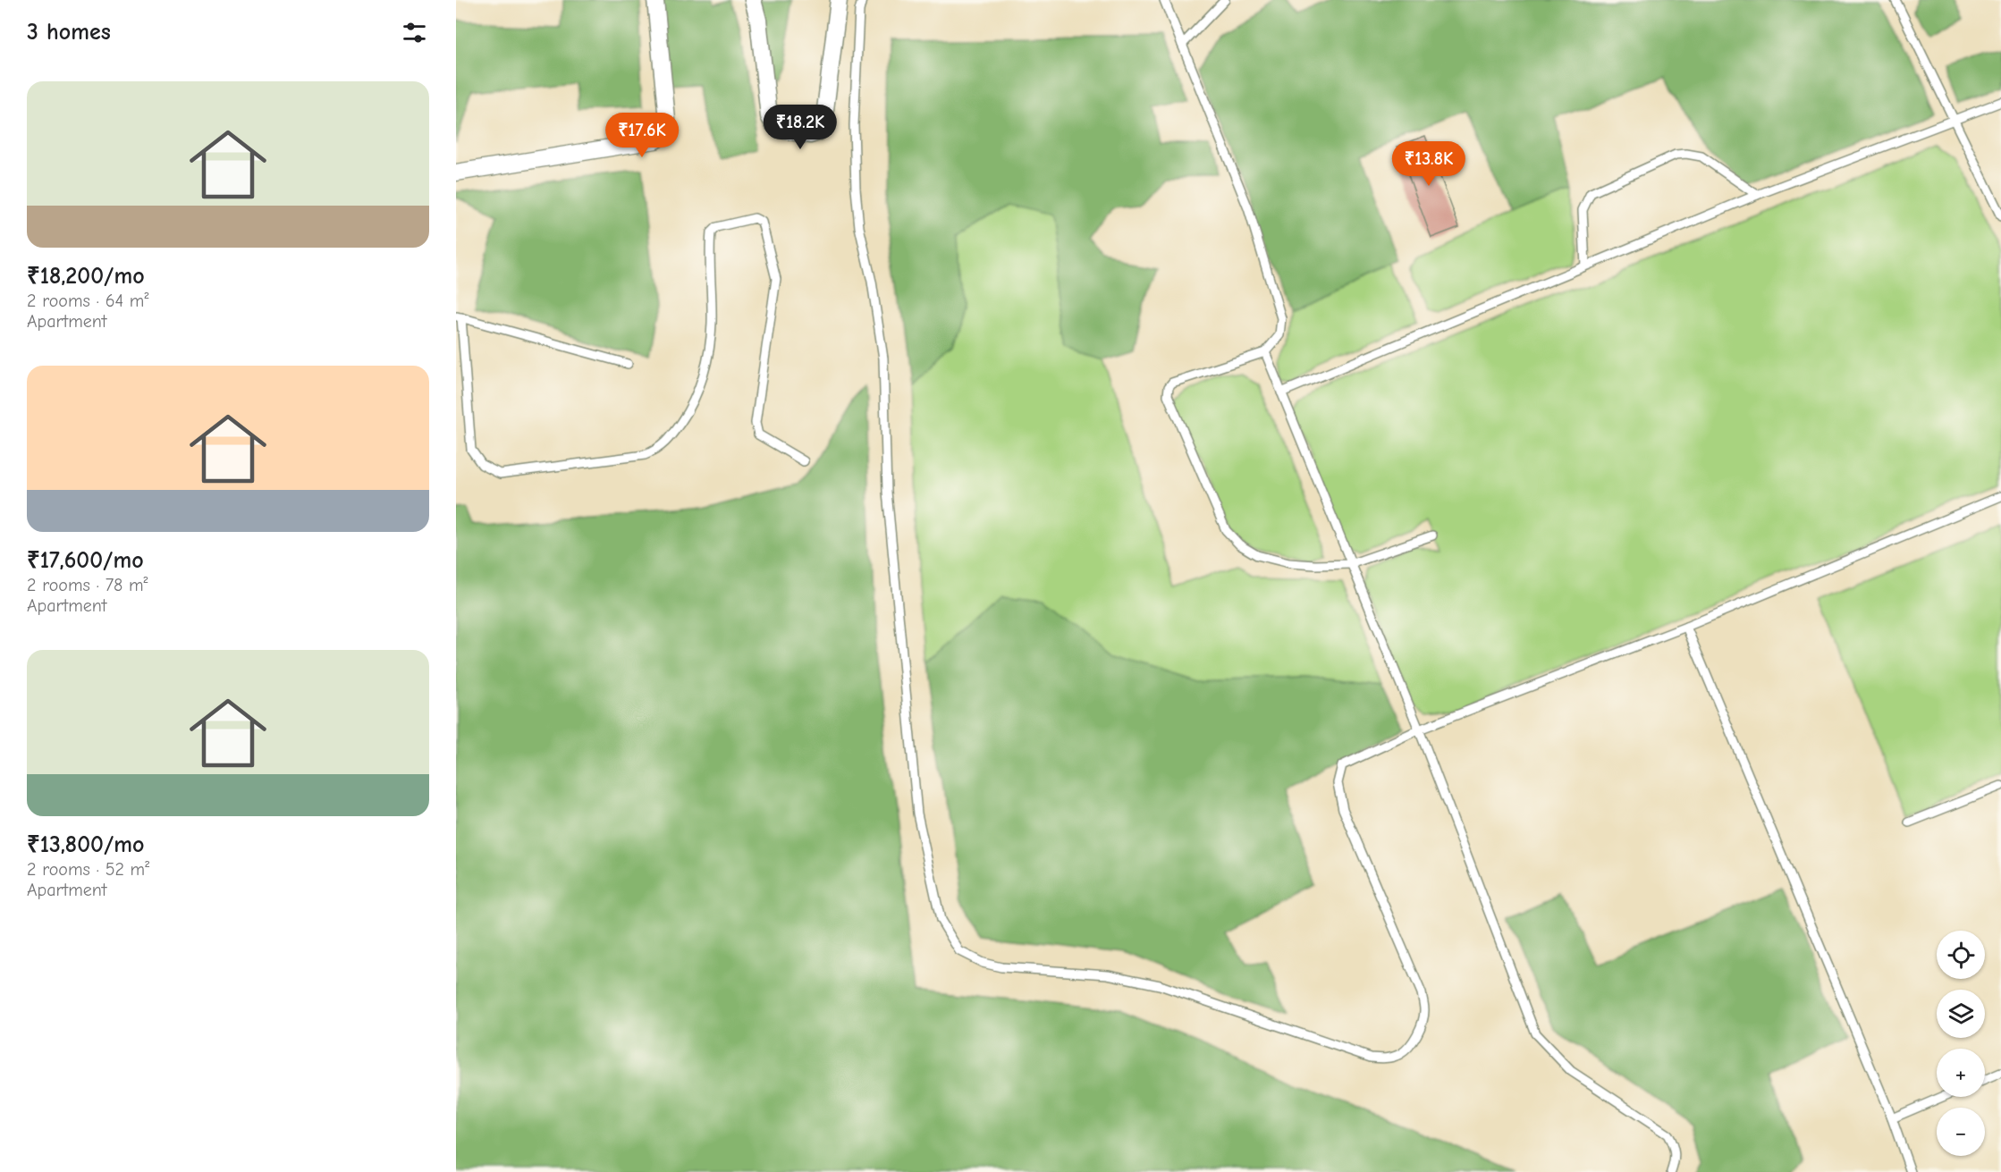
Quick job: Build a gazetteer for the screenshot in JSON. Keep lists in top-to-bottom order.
{
  "page": {
    "heading": "3 homes",
    "list": [
      {
        "name": "₹18,200/mo",
        "note": "2 rooms · 64 m² · Apartment"
      },
      {
        "name": "₹17,600/mo",
        "note": "2 rooms · 78 m² · Apartment"
      },
      {
        "name": "₹13,800/mo",
        "note": "2 rooms · 52 m² · Apartment"
      }
    ],
    "price": ["₹18.2K", "₹17.6K", "₹13.8K"],
    "map_buttons": ["+", "−"]
  }
}
